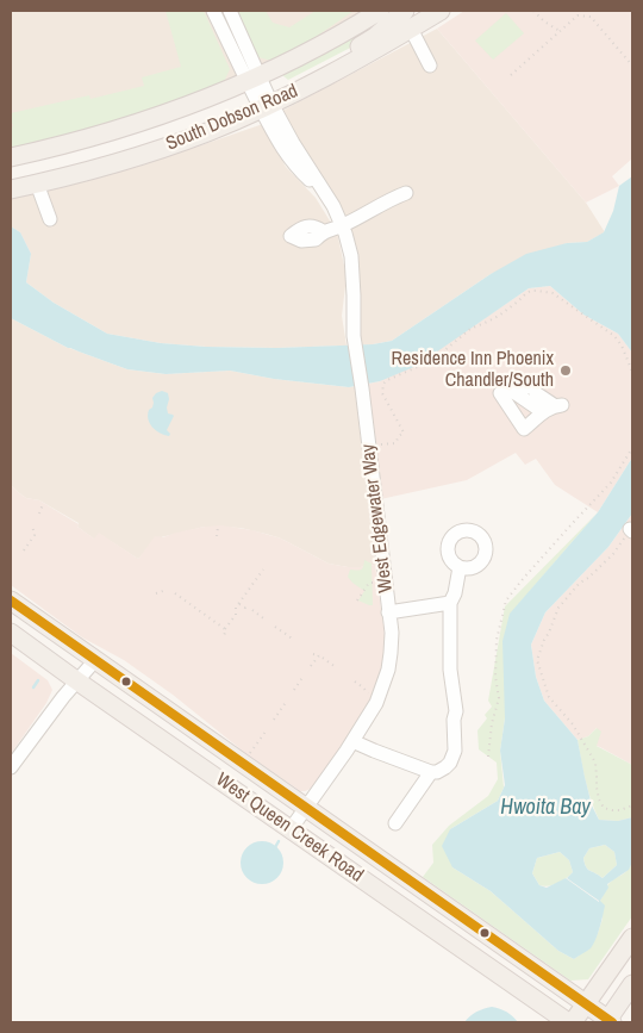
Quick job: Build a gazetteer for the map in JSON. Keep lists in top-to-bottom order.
{
  "streets": {
    "main road": ["South Dobson Road", "West Queen Creek Road"],
    "street": ["West Edgewater Way"]
  },
  "crossings": [
    ["South Dobson Road", "West Edgewater Way"],
    ["West Edgewater Way", "West Queen Creek Road"]
  ],
  "water": ["Hwoita Bay"],
  "places": ["Residence Inn Phoenix Chandler/South"]
}
